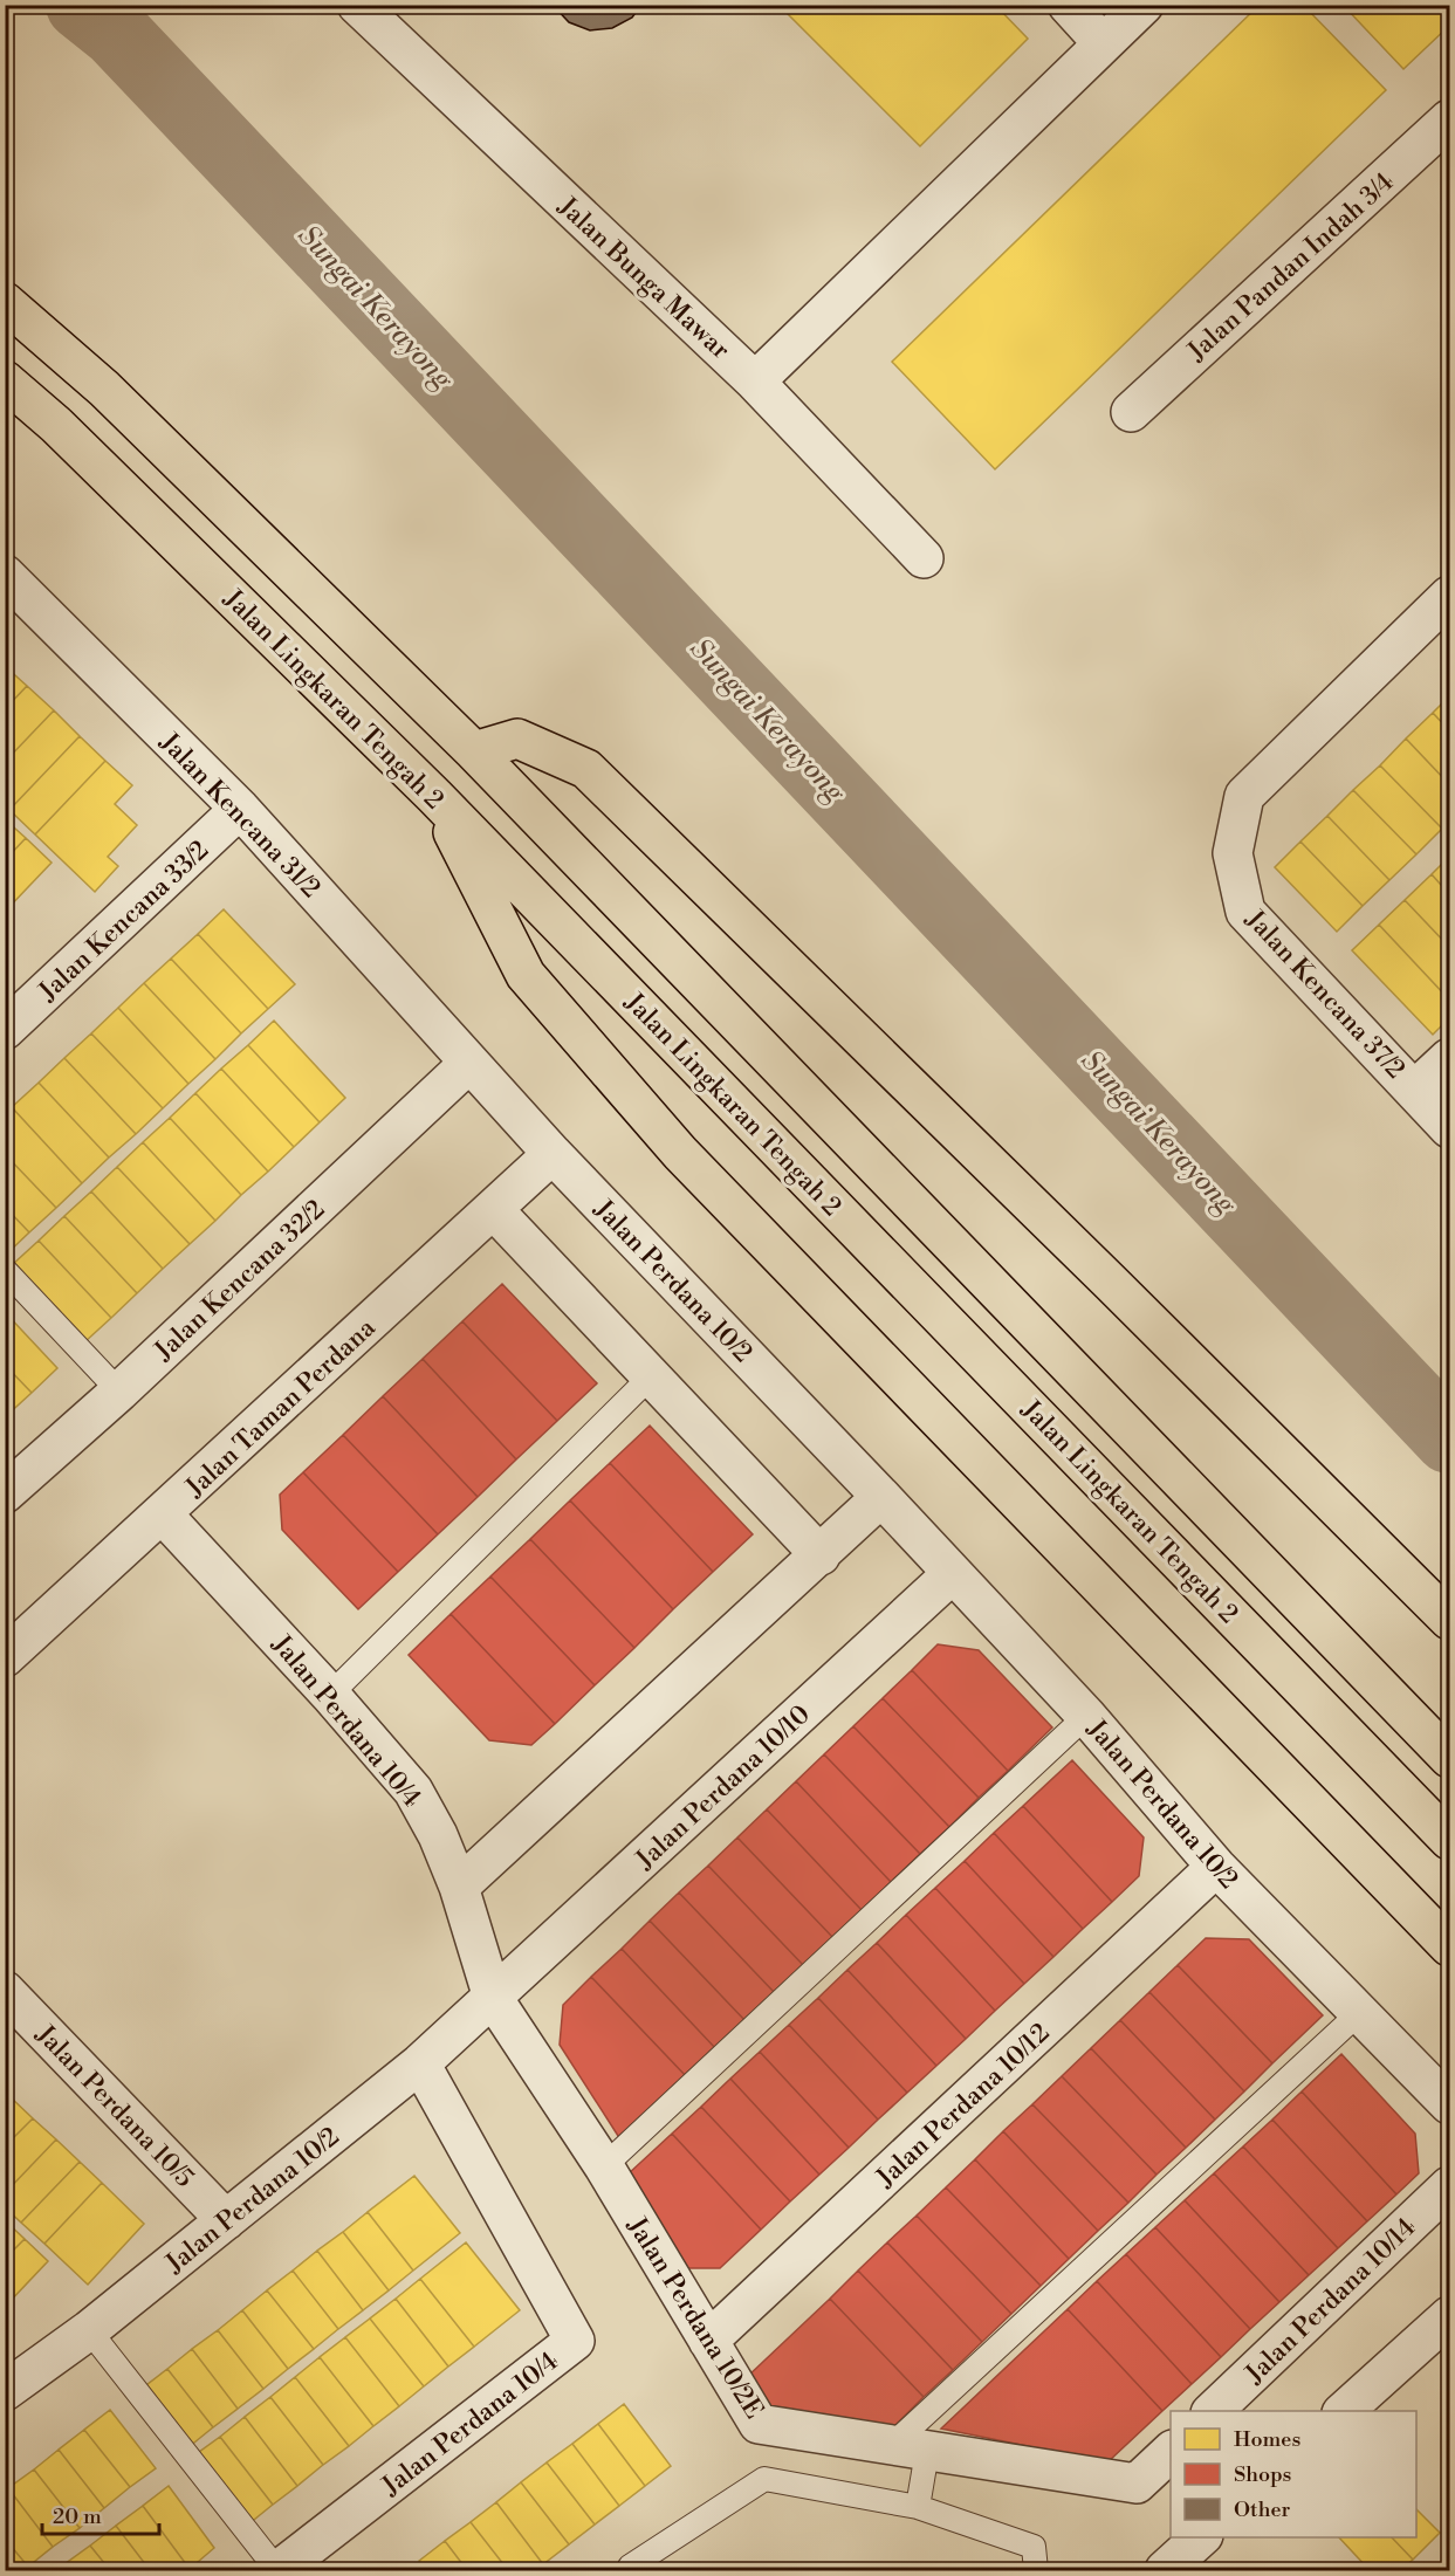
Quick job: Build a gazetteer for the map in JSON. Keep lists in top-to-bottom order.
{
  "streets": {
    "highway": ["Jalan Lingkaran Tengah 2"],
    "street": [
      "Jalan Pandan Indah 3/4",
      "Jalan Bunga Mawar",
      "Jalan Kencana 31/2",
      "Jalan Kencana 33/2",
      "Jalan Kencana 37/2",
      "Jalan Kencana 32/2",
      "Jalan Perdana 10/2",
      "Jalan Taman Perdana",
      "Jalan Perdana 10/4",
      "Jalan Perdana 10/10",
      "Jalan Perdana 10/12",
      "Jalan Perdana 10/5",
      "Jalan Perdana 10/14",
      "Jalan Perdana 10/2E"
    ]
  },
  "crossings": [
    ["Jalan Kencana 31/2", "Jalan Kencana 33/2"],
    ["Jalan Kencana 31/2", "Jalan Kencana 32/2"],
    ["Jalan Kencana 31/2", "Jalan Perdana 10/2"],
    ["Jalan Kencana 32/2", "Jalan Perdana 10/2"],
    ["Jalan Perdana 10/2", "Jalan Taman Perdana"],
    ["Jalan Perdana 10/2", "Jalan Perdana 10/4"],
    ["Jalan Perdana 10/2", "Jalan Perdana 10/10"],
    ["Jalan Perdana 10/2", "Jalan Perdana 10/12"],
    ["Jalan Perdana 10/2", "Jalan Perdana 10/5"],
    ["Jalan Perdana 10/2", "Jalan Perdana 10/2E"],
    ["Jalan Taman Perdana", "Jalan Perdana 10/4"],
    ["Jalan Perdana 10/4", "Jalan Perdana 10/10"],
    ["Jalan Perdana 10/4", "Jalan Perdana 10/2E"],
    ["Jalan Perdana 10/10", "Jalan Perdana 10/2E"],
    ["Jalan Perdana 10/12", "Jalan Perdana 10/2E"]
  ],
  "water": ["Sungai Kerayong"],
  "legend": ["Homes", "Shops", "Other"],
  "scale_bar": "20 m"
}
